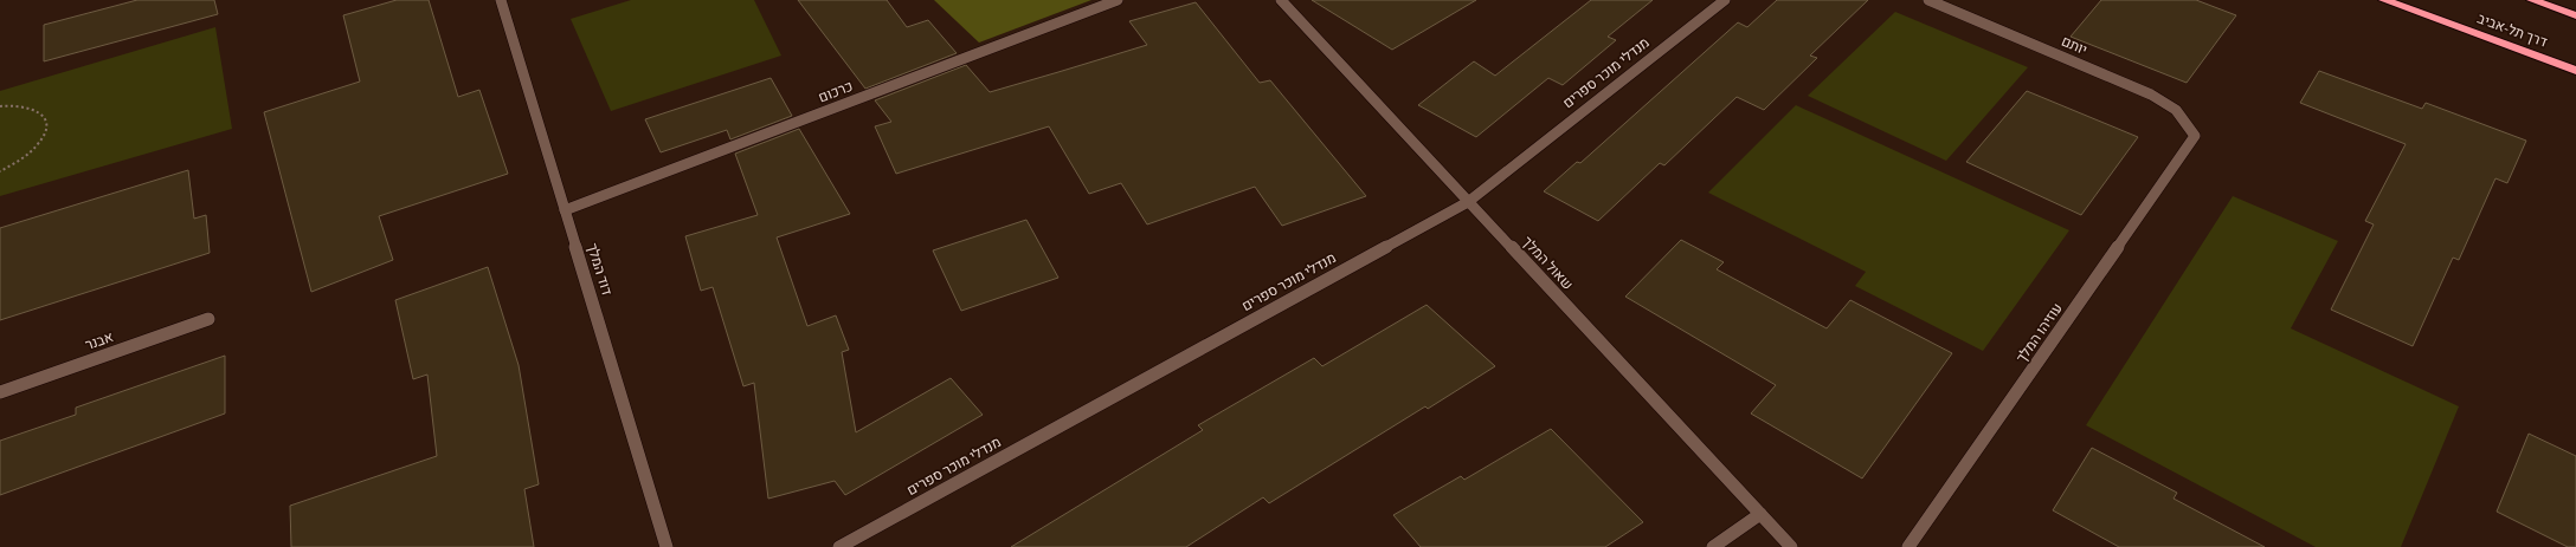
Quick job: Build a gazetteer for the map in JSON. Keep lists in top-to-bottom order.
{
  "streets": {
    "highway": ["דרך תל-אביב"],
    "street": [
      "יותם",
      "מנדלי מוכר ספרים",
      "כרכום",
      "שאול המלך",
      "דוד המלך",
      "עוזיהו המלך",
      "אבנר"
    ]
  },
  "crossings": [
    ["יותם", "עוזיהו המלך"],
    ["מנדלי מוכר ספרים", "שאול המלך"],
    ["כרכום", "דוד המלך"]
  ]
}
